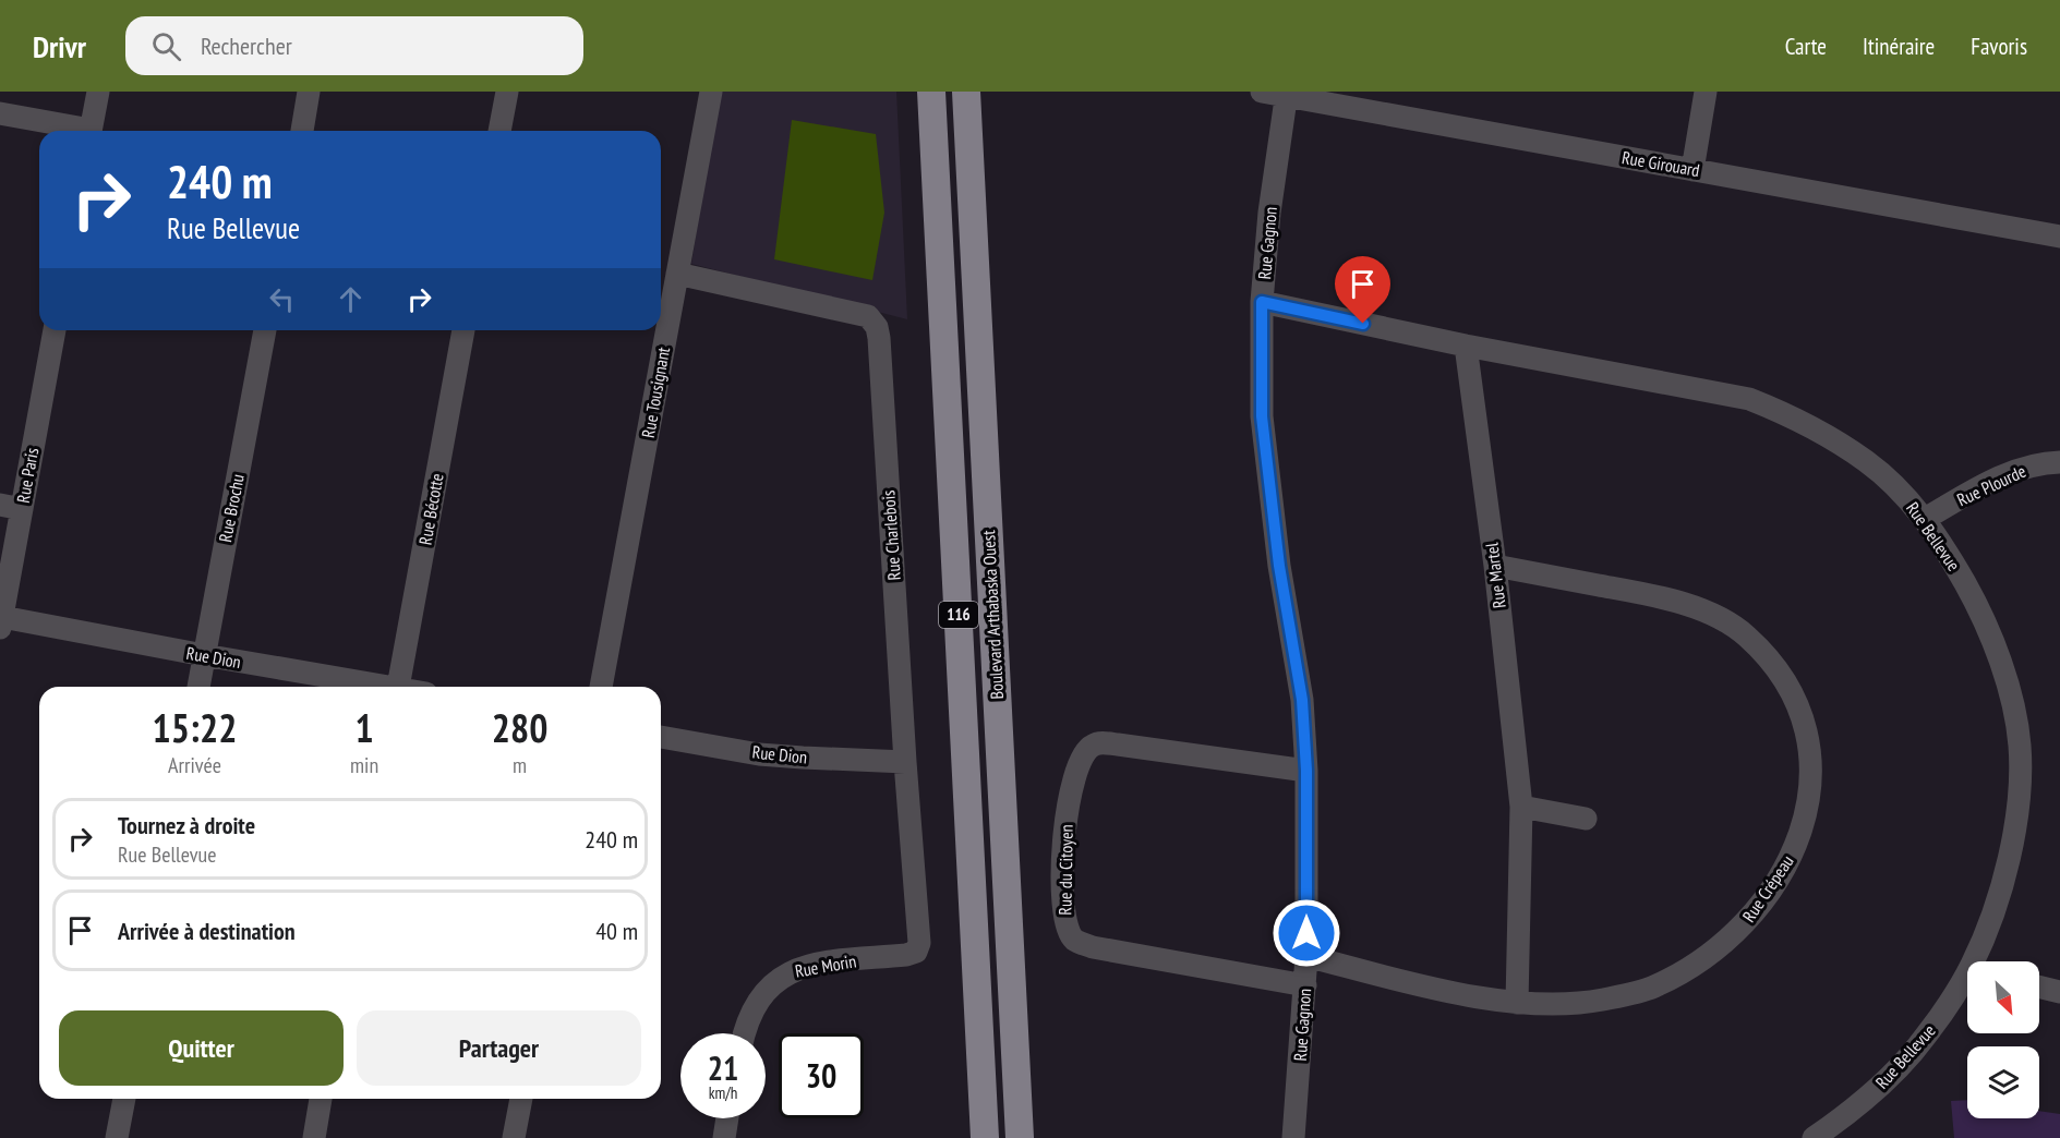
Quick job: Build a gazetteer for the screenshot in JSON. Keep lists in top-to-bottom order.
{
  "streets": {
    "main road": ["116", "Boulevard Arthabaska Ouest"],
    "street": [
      "Rue Girouard",
      "Rue Gagnon",
      "Rue Tousignant",
      "Rue Paris",
      "Rue Plourde",
      "Rue Brochu",
      "Rue Bécotte",
      "Rue Charlebois",
      "Rue Bellevue",
      "Rue Martel",
      "Rue Dion",
      "Rue du Citoyen",
      "Rue Crépeau",
      "Rue Morin"
    ]
  },
  "crossings": [
    ["Rue Girouard", "Rue Gagnon"],
    ["Rue Gagnon", "Rue Bellevue"],
    ["Rue Gagnon", "Rue du Citoyen"],
    ["Rue Gagnon", "Rue Crépeau"],
    ["Rue Tousignant", "Rue Charlebois"],
    ["Rue Paris", "Rue Dion"],
    ["Rue Plourde", "Rue Bellevue"],
    ["Rue Brochu", "Rue Dion"],
    ["Rue Charlebois", "Rue Dion"],
    ["Rue Charlebois", "Rue Morin"],
    ["Rue Bellevue", "Rue Martel"],
    ["Rue Martel", "Rue Crépeau"]
  ],
  "north": "bottom right",
  "page": {
    "header": "Drivr",
    "search": "Rechercher",
    "nav": ["Carte", "Itinéraire", "Favoris"],
    "turn": ["240 m", "Rue Bellevue"],
    "eta": [
      "15:22",
      "Arrivée",
      "1",
      "min",
      "280",
      "m"
    ],
    "list": [
      {
        "name": "Tournez à droite",
        "note": "Rue Bellevue",
        "value": "240 m"
      },
      {
        "name": "Arrivée à destination",
        "value": "40 m"
      }
    ],
    "buttons": ["Quitter", "Partager"],
    "speed": "21 km/h",
    "limit": "30"
  }
}
